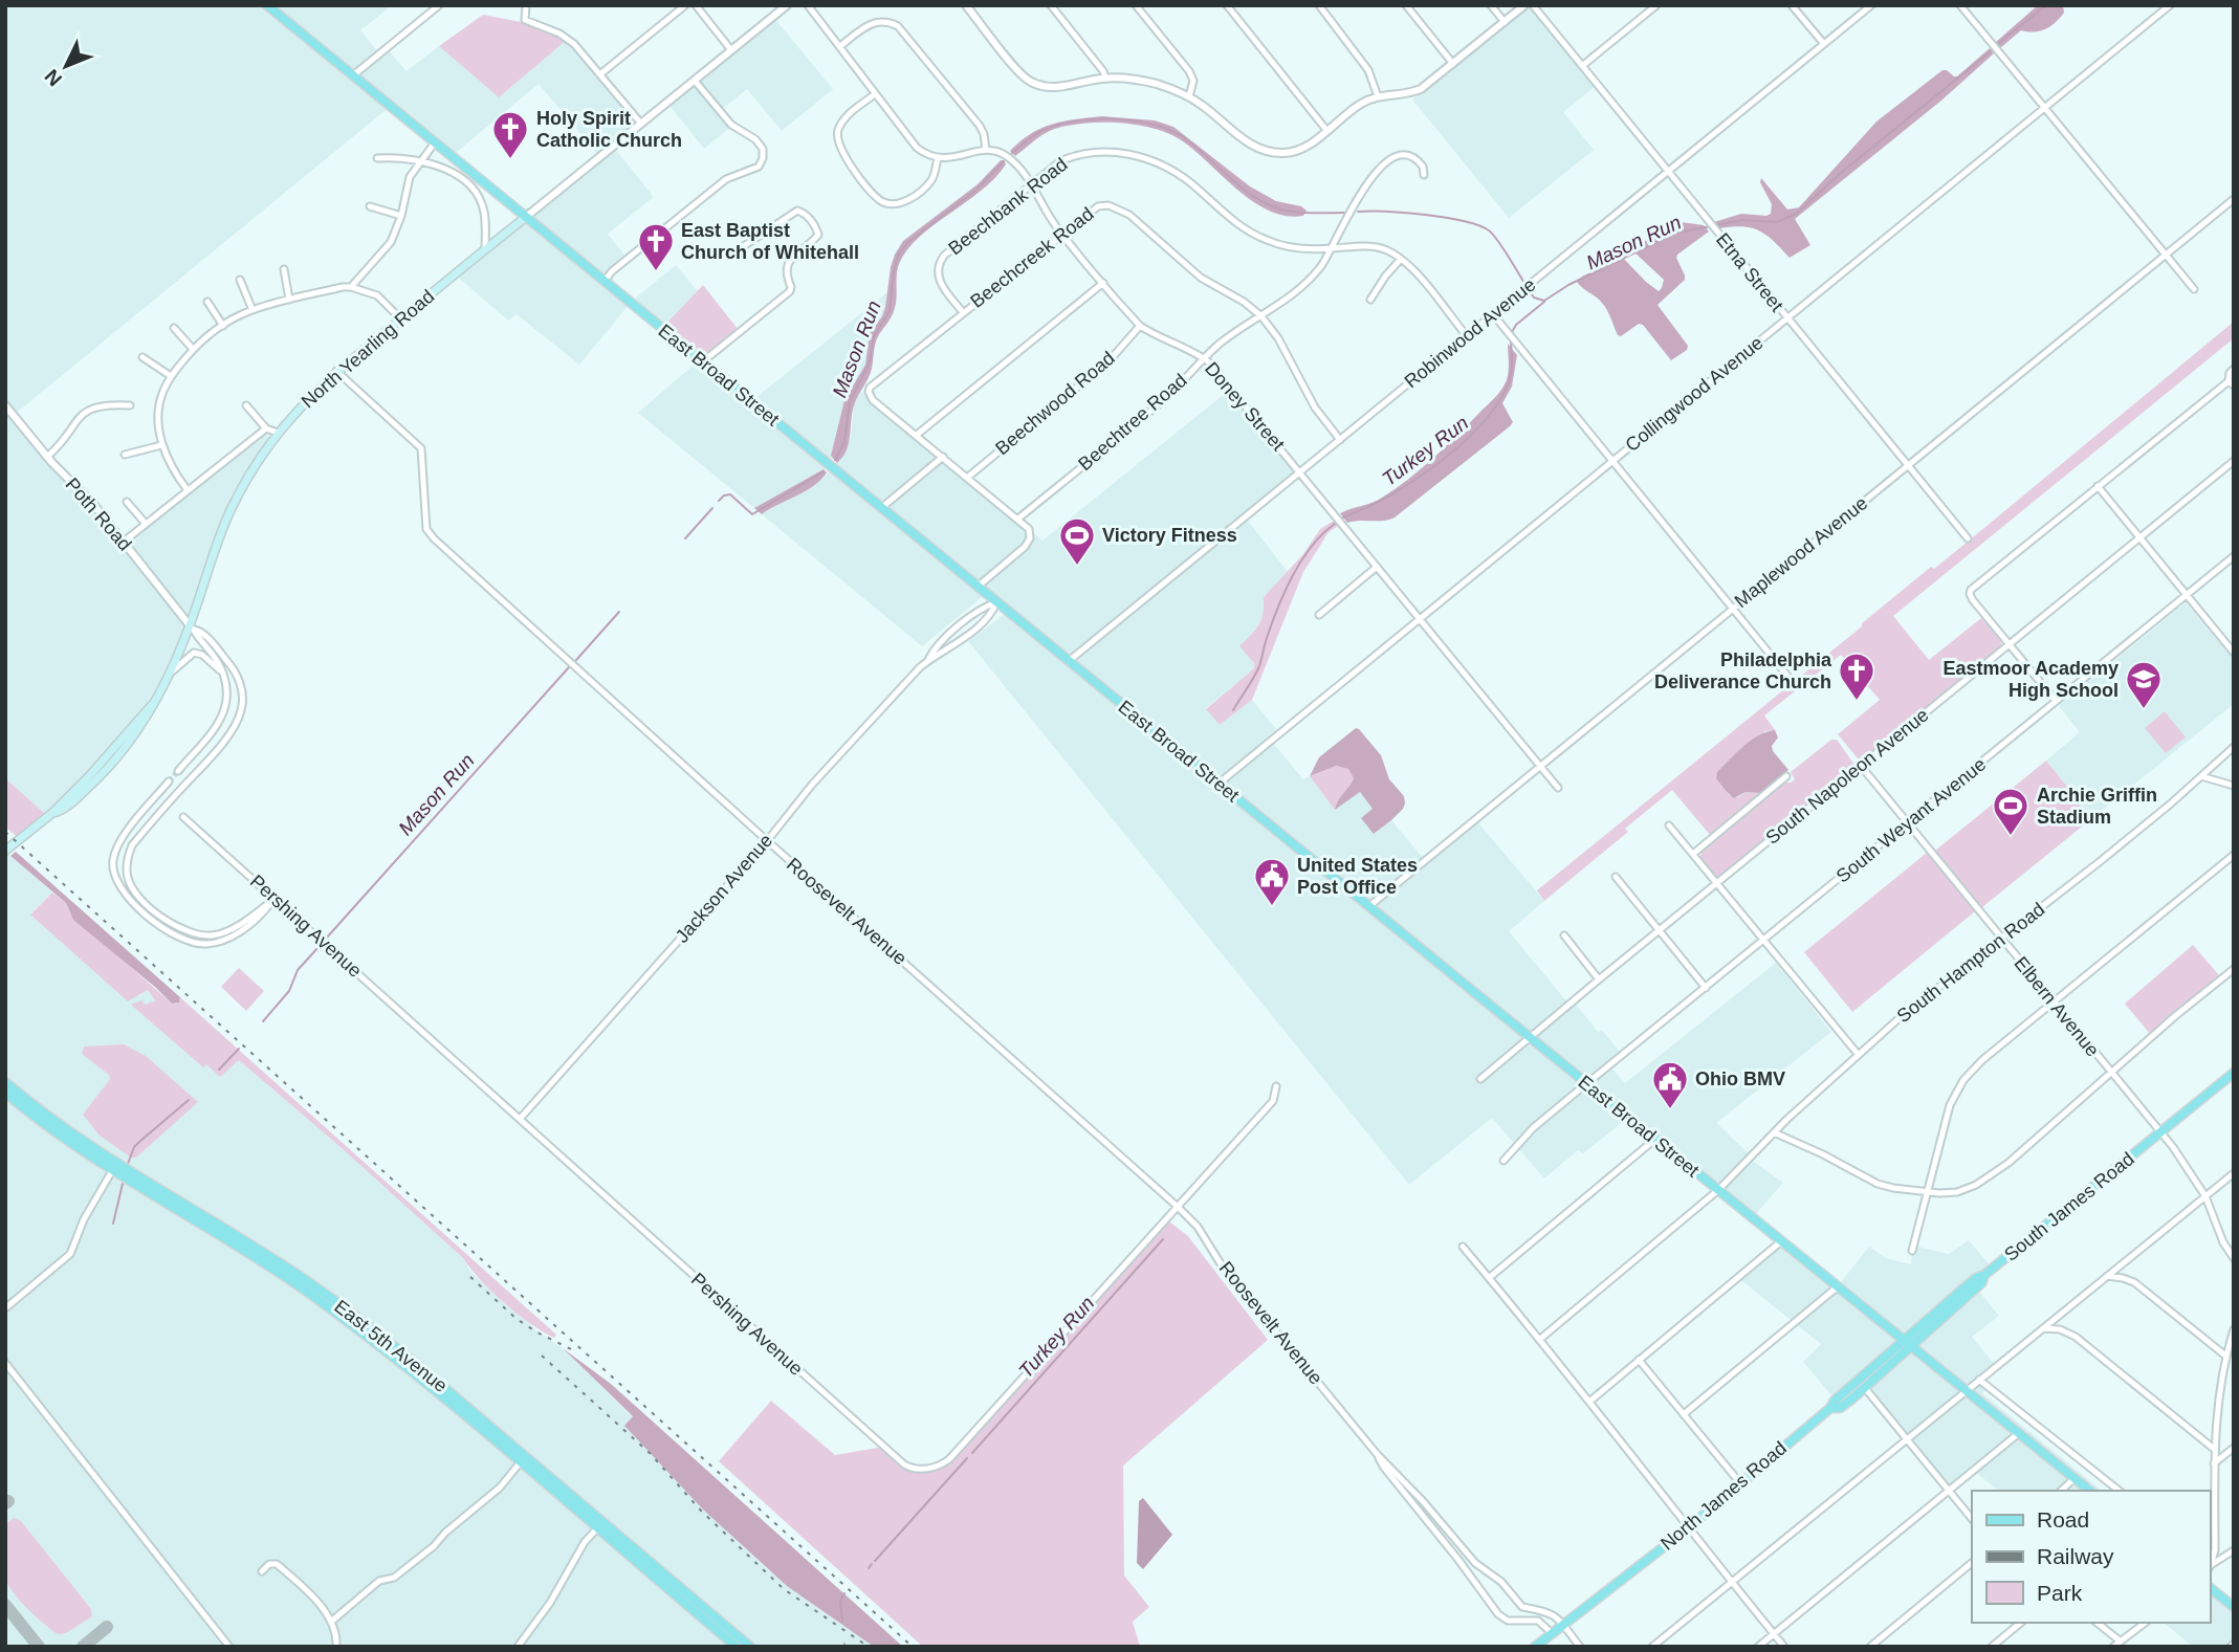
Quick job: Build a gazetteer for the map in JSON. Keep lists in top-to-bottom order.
{
  "streets": {
    "main road": [
      "North Yearling Road",
      "East Broad Street",
      "South James Road",
      "East 5th Avenue",
      "North James Road"
    ],
    "street": [
      "Beechbank Road",
      "Beechcreek Road",
      "Etna Street",
      "Robinwood Avenue",
      "Collingwood Avenue",
      "Beechwood Road",
      "Doney Street",
      "Beechtree Road",
      "Poth Road",
      "Maplewood Avenue",
      "South Napoleon Avenue",
      "South Weyant Avenue",
      "Jackson Avenue",
      "Roosevelt Avenue",
      "Pershing Avenue",
      "South Hampton Road",
      "Elbern Avenue"
    ]
  },
  "crossings": [
    ["Beechbank Road", "Beechcreek Road"],
    ["Beechbank Road", "Robinwood Avenue"],
    ["Beechbank Road", "Doney Street"],
    ["Beechbank Road", "Beechtree Road"],
    ["Beechcreek Road", "Robinwood Avenue"],
    ["Beechcreek Road", "Doney Street"],
    ["Beechcreek Road", "Beechtree Road"],
    ["Etna Street", "Robinwood Avenue"],
    ["Etna Street", "Collingwood Avenue"],
    ["Etna Street", "Maplewood Avenue"],
    ["Robinwood Avenue", "East Broad Street"],
    ["Robinwood Avenue", "Doney Street"],
    ["North Yearling Road", "East Broad Street"],
    ["North Yearling Road", "Poth Road"],
    ["North Yearling Road", "Roosevelt Avenue"],
    ["East Broad Street", "Collingwood Avenue"],
    ["East Broad Street", "Maplewood Avenue"],
    ["East Broad Street", "South Napoleon Avenue"],
    ["East Broad Street", "South Weyant Avenue"],
    ["East Broad Street", "Jackson Avenue"],
    ["East Broad Street", "South Hampton Road"],
    ["East Broad Street", "South James Road"],
    ["East Broad Street", "North James Road"],
    ["Collingwood Avenue", "Doney Street"],
    ["Beechwood Road", "Doney Street"],
    ["Doney Street", "Beechtree Road"],
    ["Doney Street", "Maplewood Avenue"],
    ["South Napoleon Avenue", "Elbern Avenue"],
    ["South Weyant Avenue", "Elbern Avenue"],
    ["Jackson Avenue", "Roosevelt Avenue"],
    ["Jackson Avenue", "Pershing Avenue"],
    ["Roosevelt Avenue", "Pershing Avenue"],
    ["Roosevelt Avenue", "North James Road"],
    ["South Hampton Road", "Elbern Avenue"],
    ["Elbern Avenue", "South James Road"],
    ["South James Road", "North James Road"]
  ],
  "water": ["Mason Run", "Turkey Run"],
  "places": {
    "church": ["Holy Spirit Catholic Church", "East Baptist Church of Whitehall", "Philadelphia Deliverance Church"],
    "sports": ["Victory Fitness", "Archie Griffin Stadium"],
    "school or university": ["Eastmoor Academy High School"],
    "public building": ["United States Post Office", "Ohio BMV"]
  },
  "legend": ["Road", "Railway", "Park"],
  "north": "bottom left"
}
